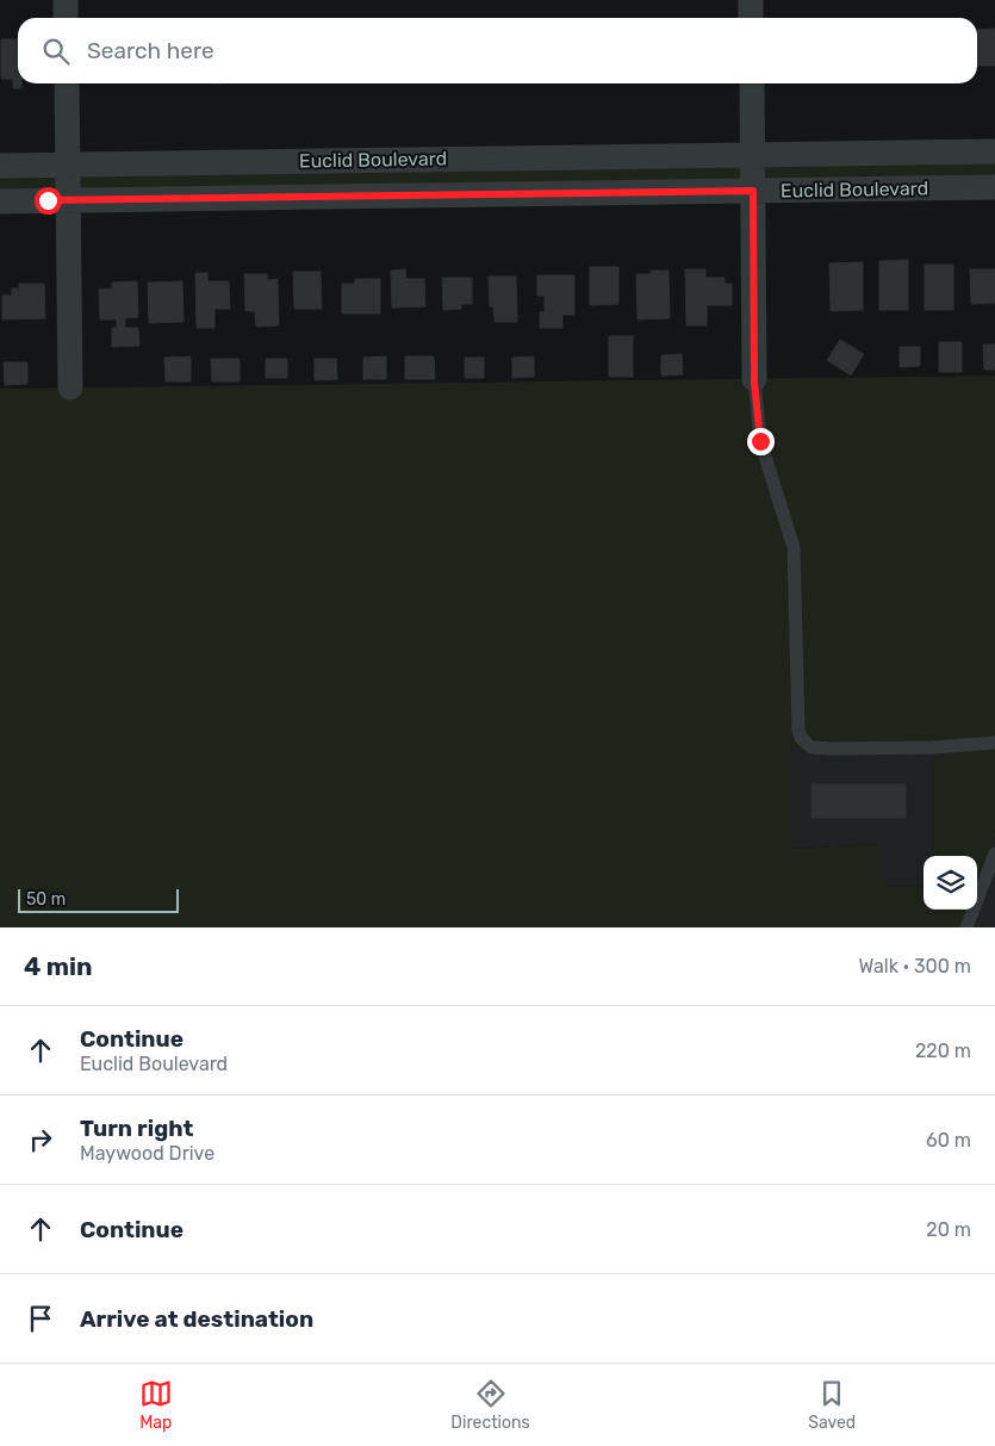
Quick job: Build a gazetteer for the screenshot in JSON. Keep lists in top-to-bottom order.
{
  "streets": {
    "street": ["Euclid Boulevard"]
  },
  "scale_bar": "50 m",
  "page": {
    "search": "Search here",
    "scale": "50 m",
    "heading": ["4 min", "Walk · 300 m"],
    "list": [
      ["Continue", "Euclid Boulevard", "220 m"],
      ["Turn right", "Maywood Drive", "60 m"],
      ["Continue", "20 m"],
      "Arrive at destination"
    ],
    "nav": ["Map", "Directions", "Saved"]
  }
}
